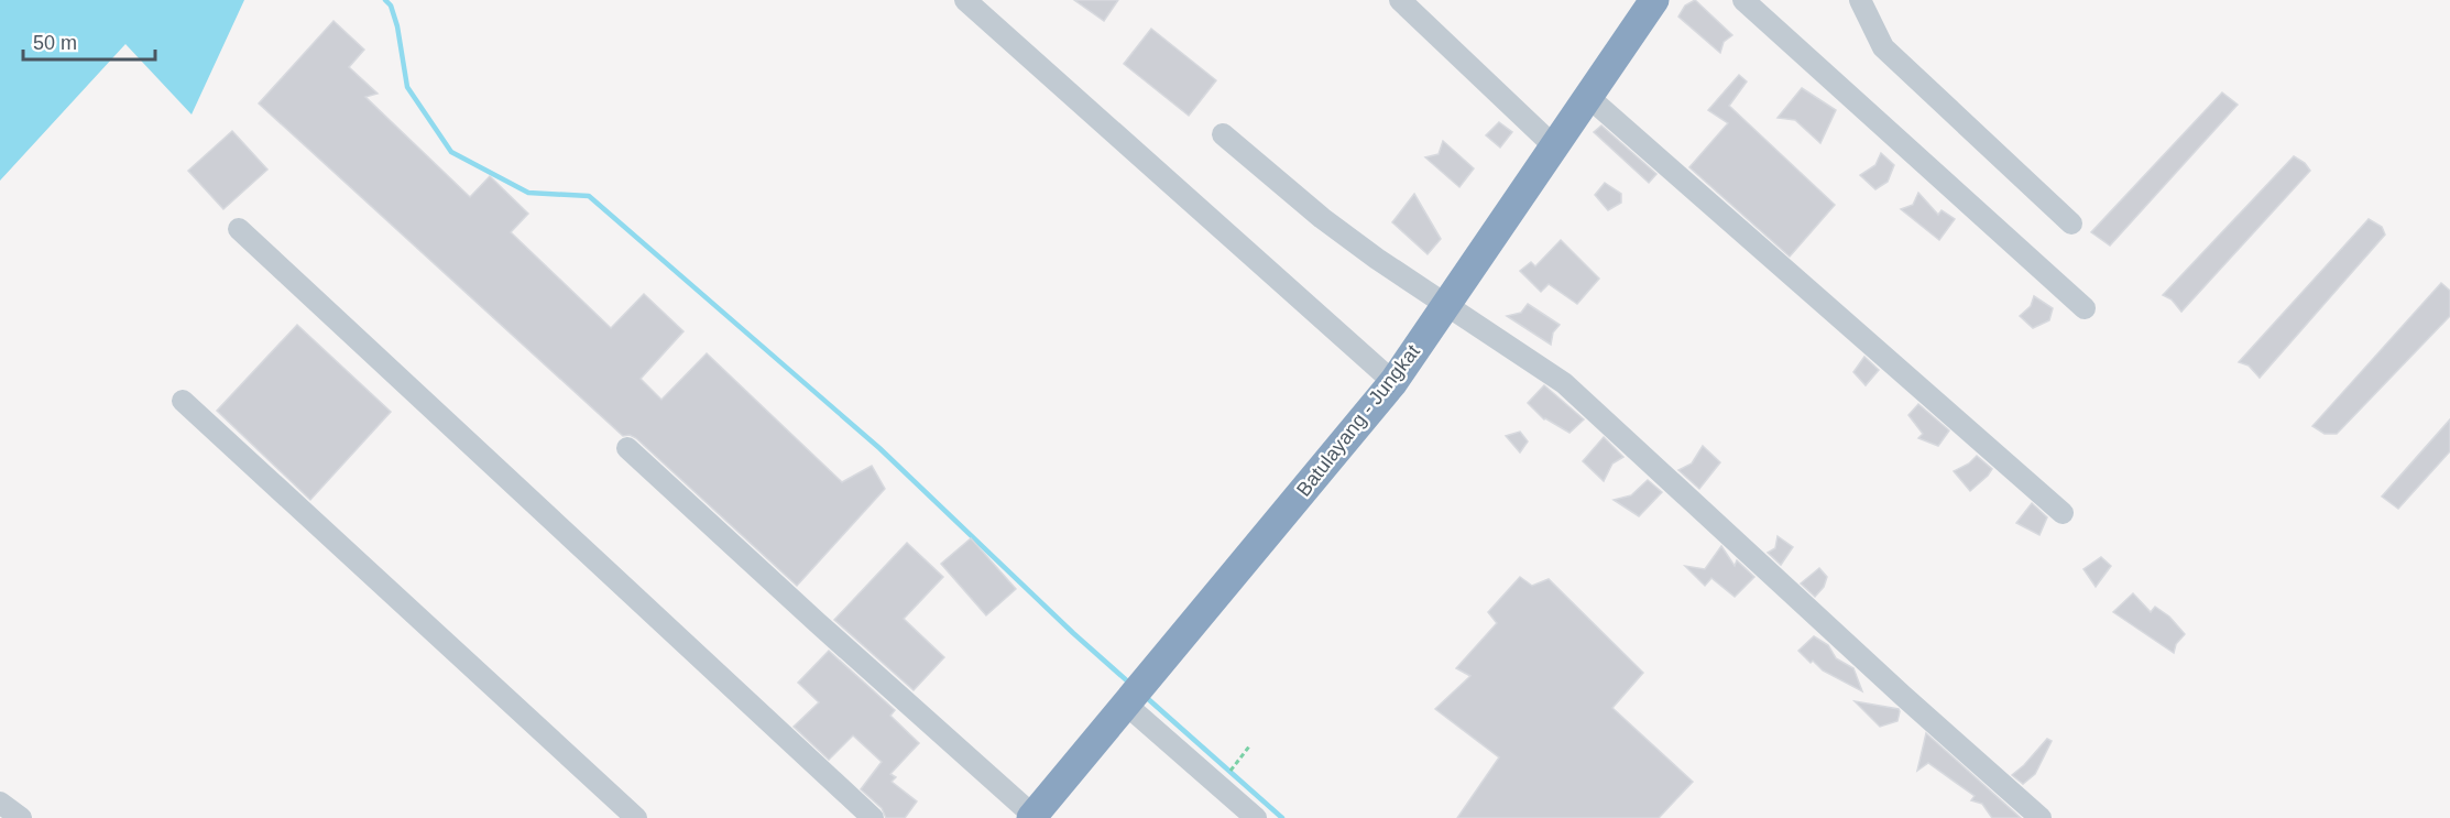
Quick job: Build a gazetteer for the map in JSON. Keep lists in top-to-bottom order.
{
  "streets": {
    "highway": ["Batulayang - Jungkat"]
  },
  "scale_bar": "50 m"
}
